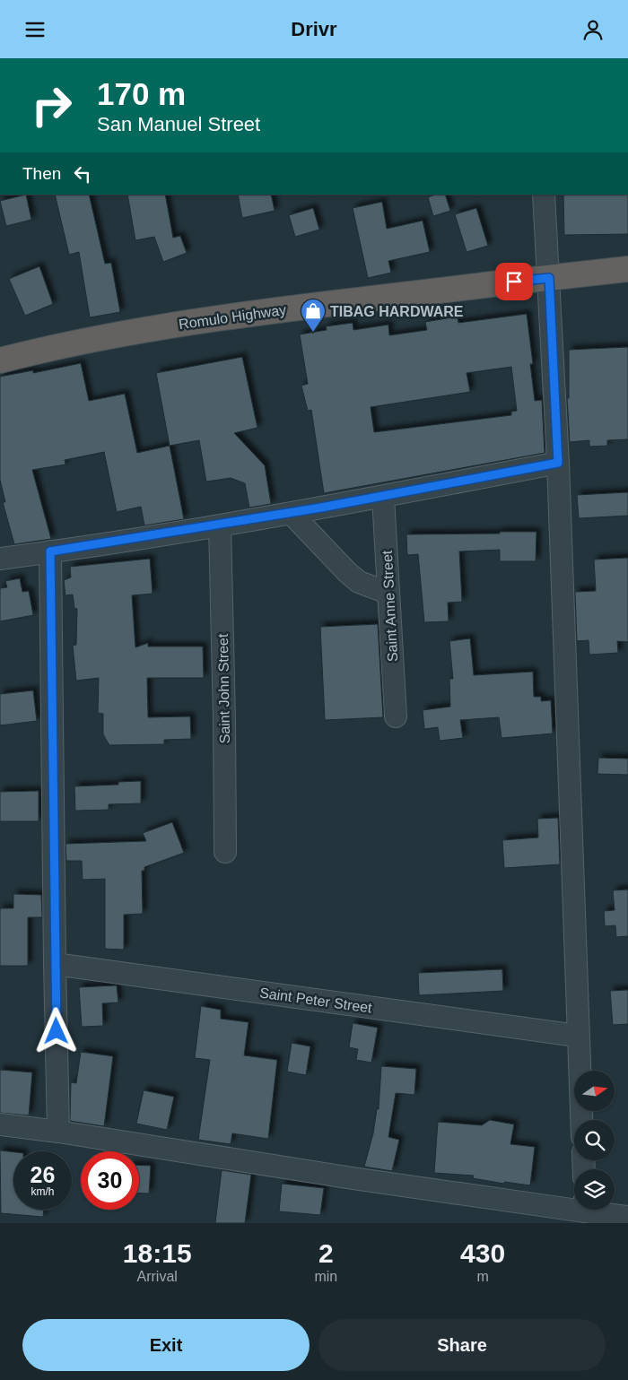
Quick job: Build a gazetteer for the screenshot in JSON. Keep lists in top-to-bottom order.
{
  "streets": {
    "highway": ["Romulo Highway"],
    "street": ["Saint Anne Street", "Saint John Street", "Saint Peter Street"]
  },
  "places": {
    "shop": ["TIBAG HARDWARE"]
  },
  "north": "right",
  "page": {
    "header": "Drivr",
    "turn": ["170 m", "San Manuel Street"],
    "then": "Then",
    "speed": "26 km/h",
    "limit": "30",
    "eta": [
      "18:15",
      "Arrival",
      "2",
      "min",
      "430",
      "m"
    ],
    "buttons": ["Exit", "Share"]
  }
}
